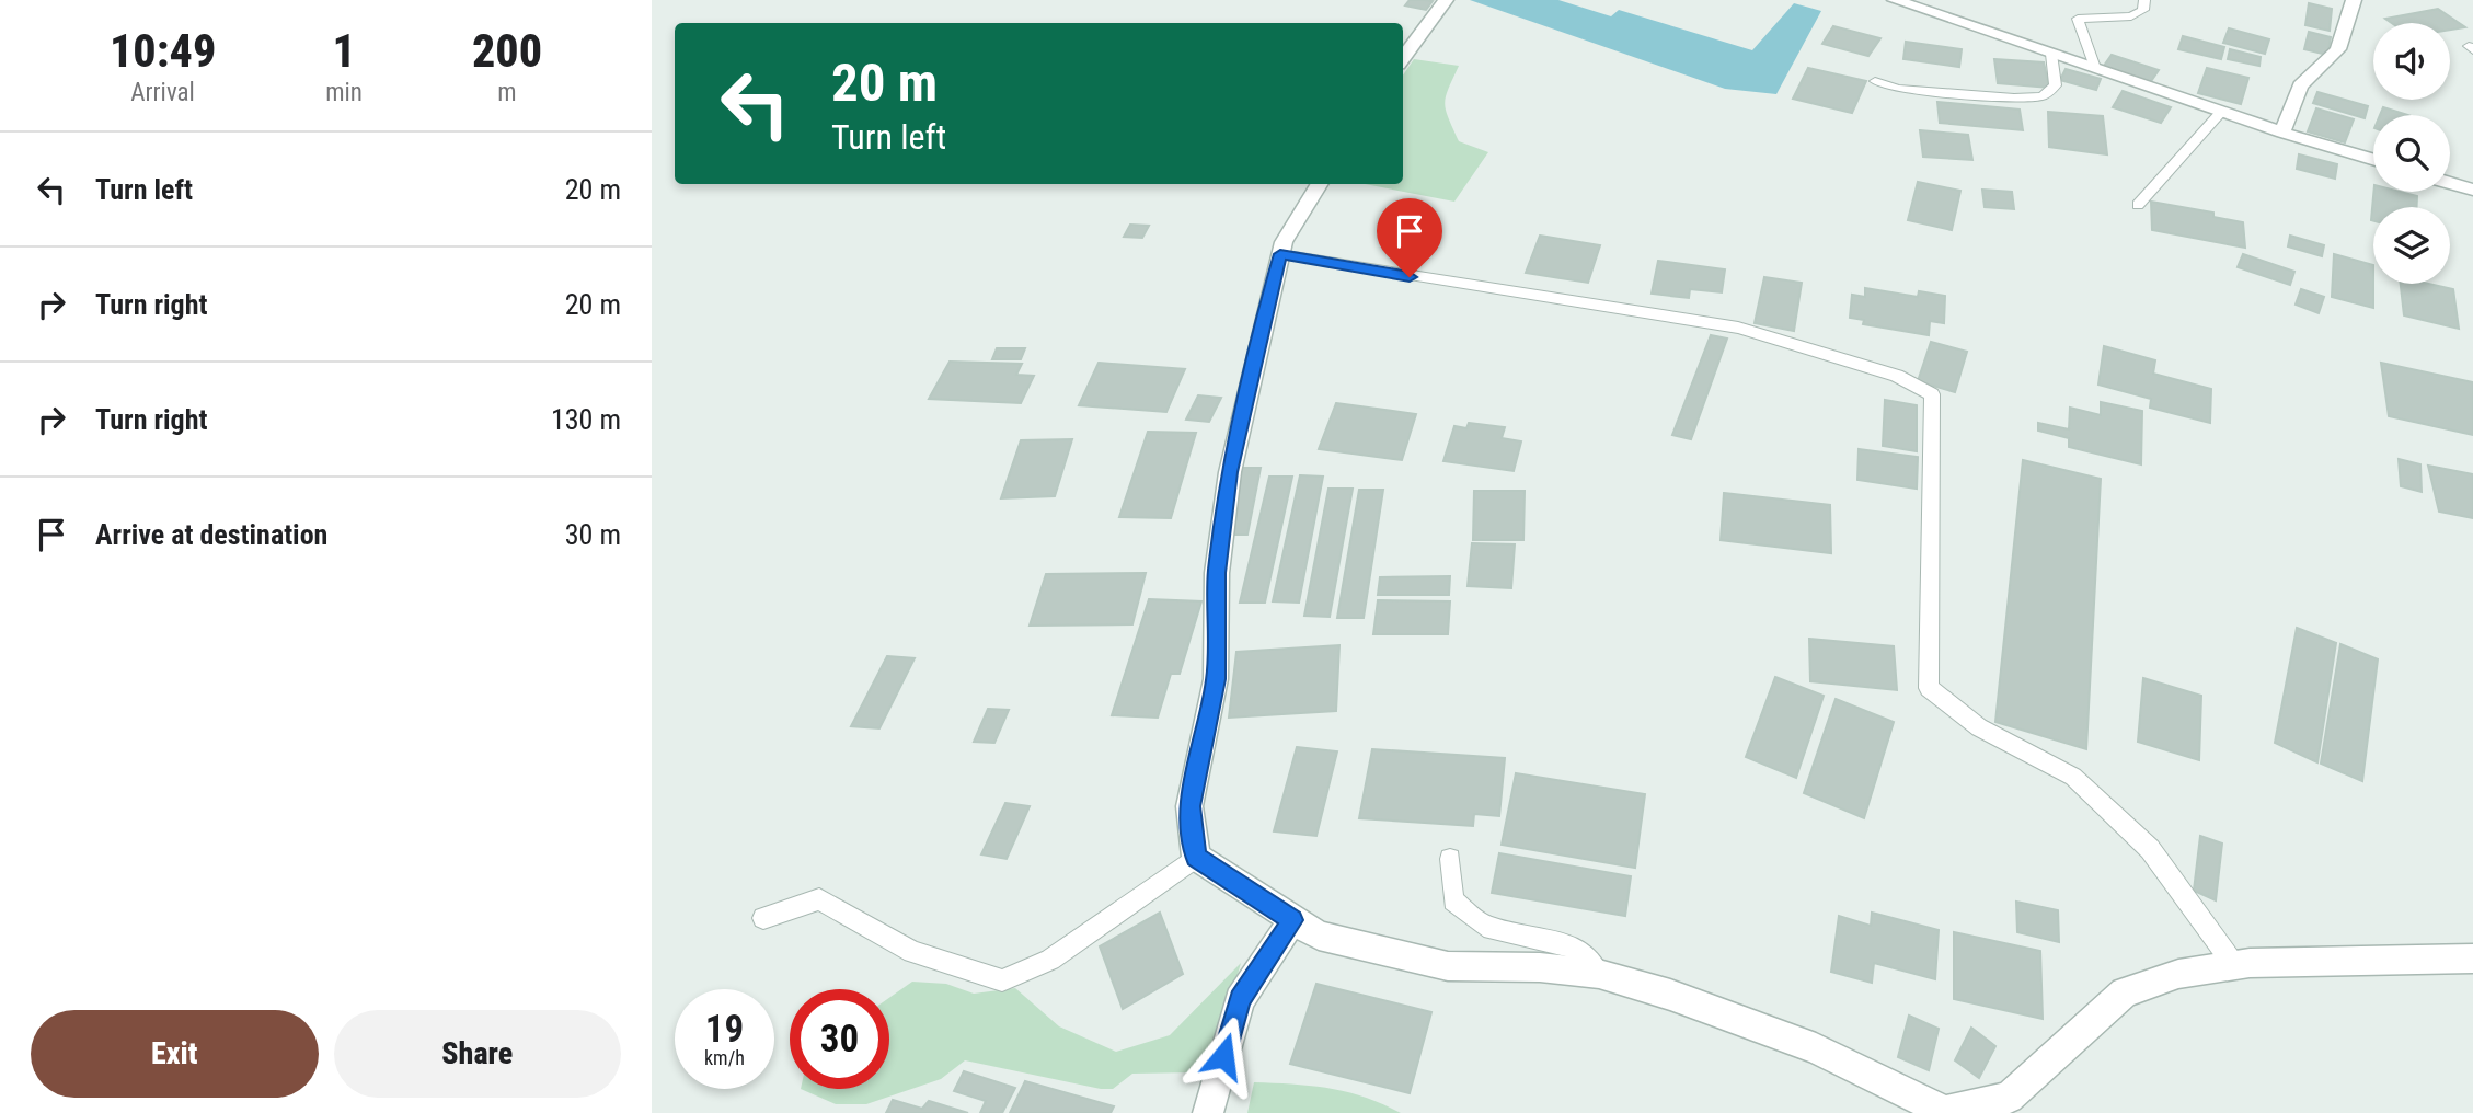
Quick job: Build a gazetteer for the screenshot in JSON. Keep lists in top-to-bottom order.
{
  "page": {
    "eta": [
      "10:49",
      "Arrival",
      "1",
      "min",
      "200",
      "m"
    ],
    "turn": ["20 m", "Turn left"],
    "list": [
      {
        "name": "Turn left",
        "value": "20 m"
      },
      {
        "name": "Turn right",
        "value": "20 m"
      },
      {
        "name": "Turn right",
        "value": "130 m"
      },
      {
        "name": "Arrive at destination",
        "value": "30 m"
      }
    ],
    "speed": "19 km/h",
    "limit": "30",
    "buttons": ["Exit", "Share"]
  }
}
